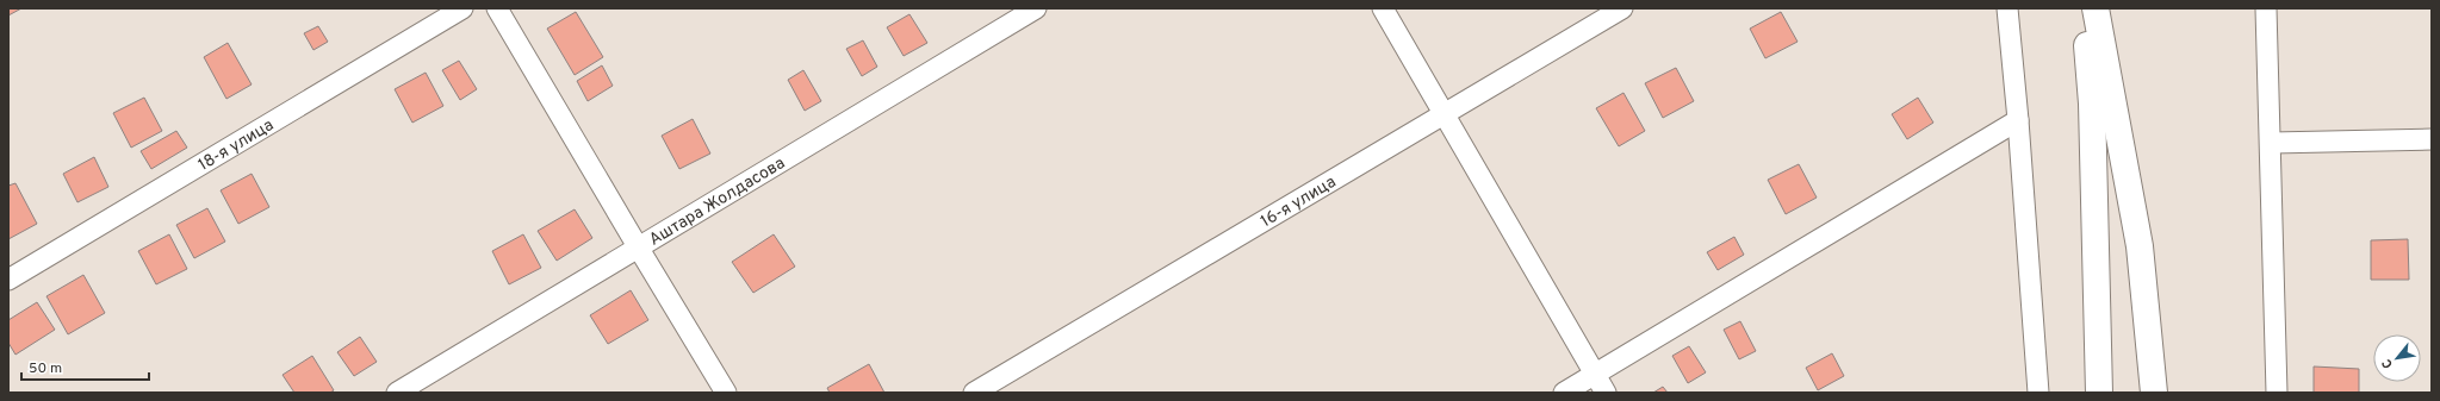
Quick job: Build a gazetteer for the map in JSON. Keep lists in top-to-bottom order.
{
  "streets": {
    "street": ["18-я улица", "16-я улица", "Аштара Жолдасова"]
  },
  "scale_bar": "50 m",
  "north": "bottom left"
}
